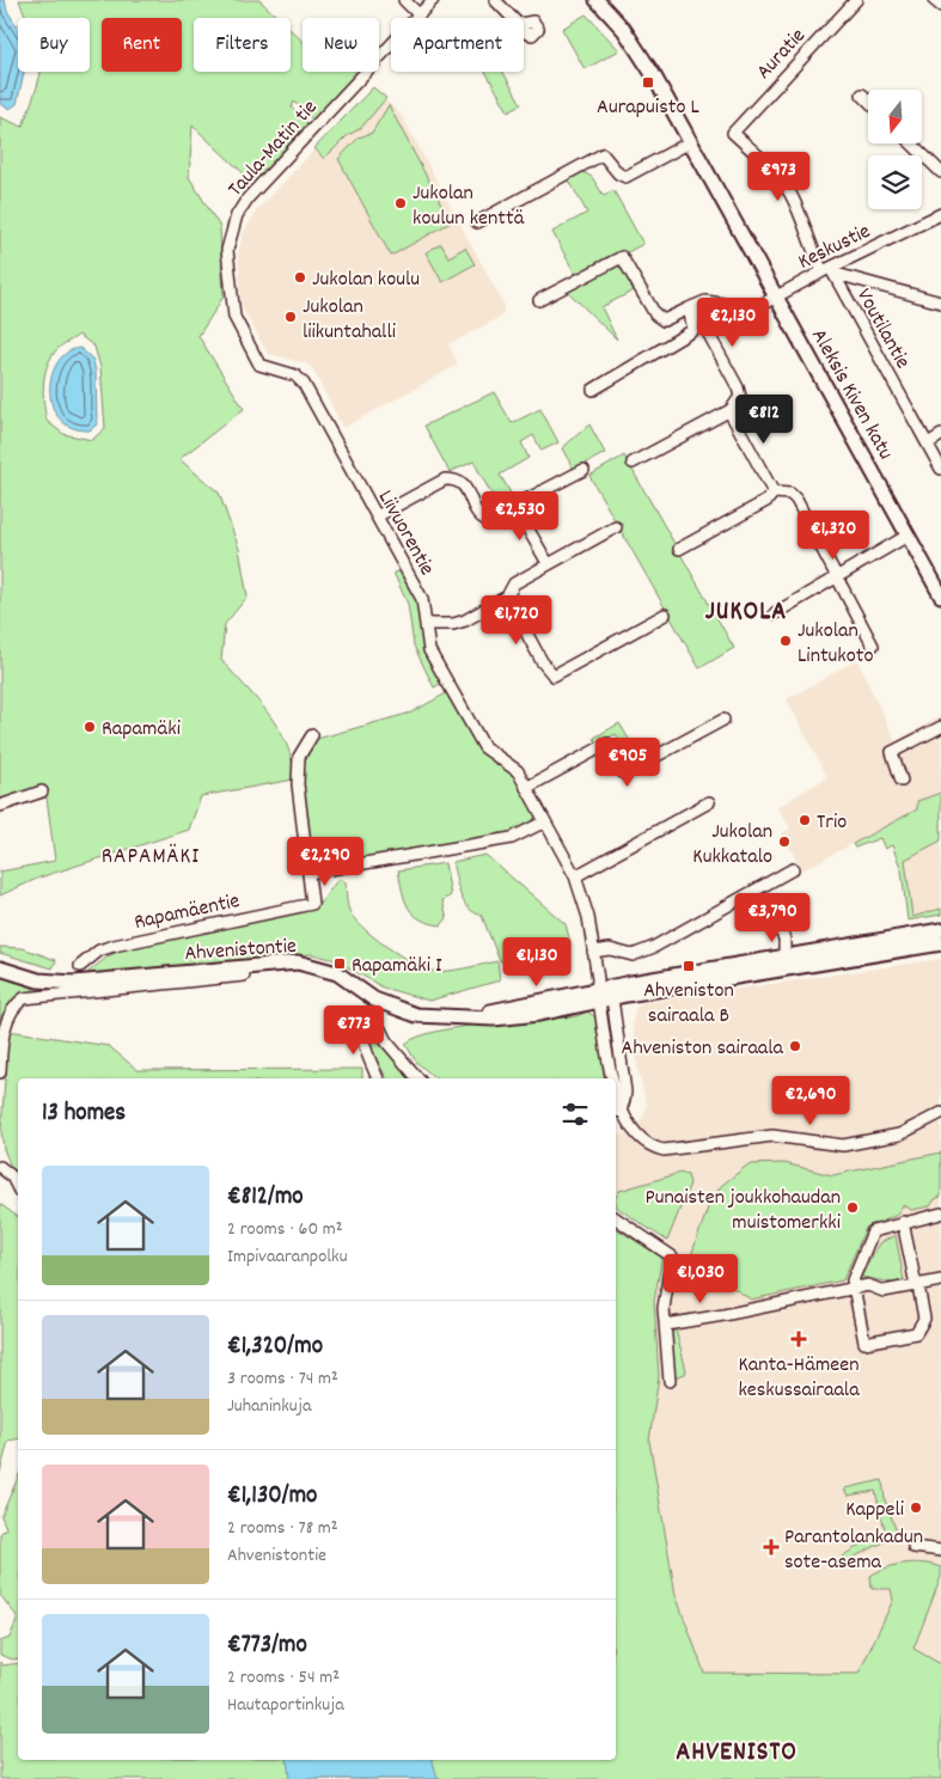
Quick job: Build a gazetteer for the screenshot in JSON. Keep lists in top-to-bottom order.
{
  "streets": {
    "main road": ["Aleksis Kiven katu", "Ahvenistontie"],
    "street": [
      "Auratie",
      "Taula-Matin tie",
      "Keskustie",
      "Voutilantie",
      "Liivuorentie",
      "Rapamäentie"
    ]
  },
  "crossings": [
    ["Auratie", "Voutilantie"],
    ["Taula-Matin tie", "Liivuorentie"],
    ["Keskustie", "Voutilantie"],
    ["Keskustie", "Aleksis Kiven katu"],
    ["Liivuorentie", "Ahvenistontie"]
  ],
  "districts": ["JUKOLA", "RAPAMÄKI", "AHVENISTO"],
  "places": {
    "transit": ["Aurapuisto L", "Rapamäki I", "Ahveniston sairaala B"],
    "other": [
      "Jukolan koulun kenttä",
      "Jukolan koulu",
      "Jukolan liikuntahalli",
      "Jukolan Lintukoto",
      "Rapamäki",
      "Trio",
      "Jukolan Kukkatalo",
      "Ahveniston sairaala",
      "Punaisten joukkohaudan muistomerkki",
      "Kappeli"
    ],
    "health": ["Kanta-Hämeen keskussairaala", "Parantolankadun sote-asema"]
  },
  "north": "bottom",
  "page": {
    "chip": [
      "Buy",
      "Rent",
      "Filters",
      "New",
      "Apartment"
    ],
    "price": [
      "€973",
      "€2,130",
      "€812",
      "€2,530",
      "€1,320",
      "€1,720",
      "€905",
      "€2,290",
      "€3,790",
      "€1,130",
      "€773",
      "€2,690",
      "€1,030"
    ],
    "heading": "13 homes",
    "list": [
      {
        "name": "€812/mo",
        "note": "2 rooms · 60 m² · Impivaaranpolku"
      },
      {
        "name": "€1,320/mo",
        "note": "3 rooms · 74 m² · Juhaninkuja"
      },
      {
        "name": "€1,130/mo",
        "note": "2 rooms · 78 m² · Ahvenistontie"
      },
      {
        "name": "€773/mo",
        "note": "2 rooms · 54 m² · Hautaportinkuja"
      }
    ]
  }
}
